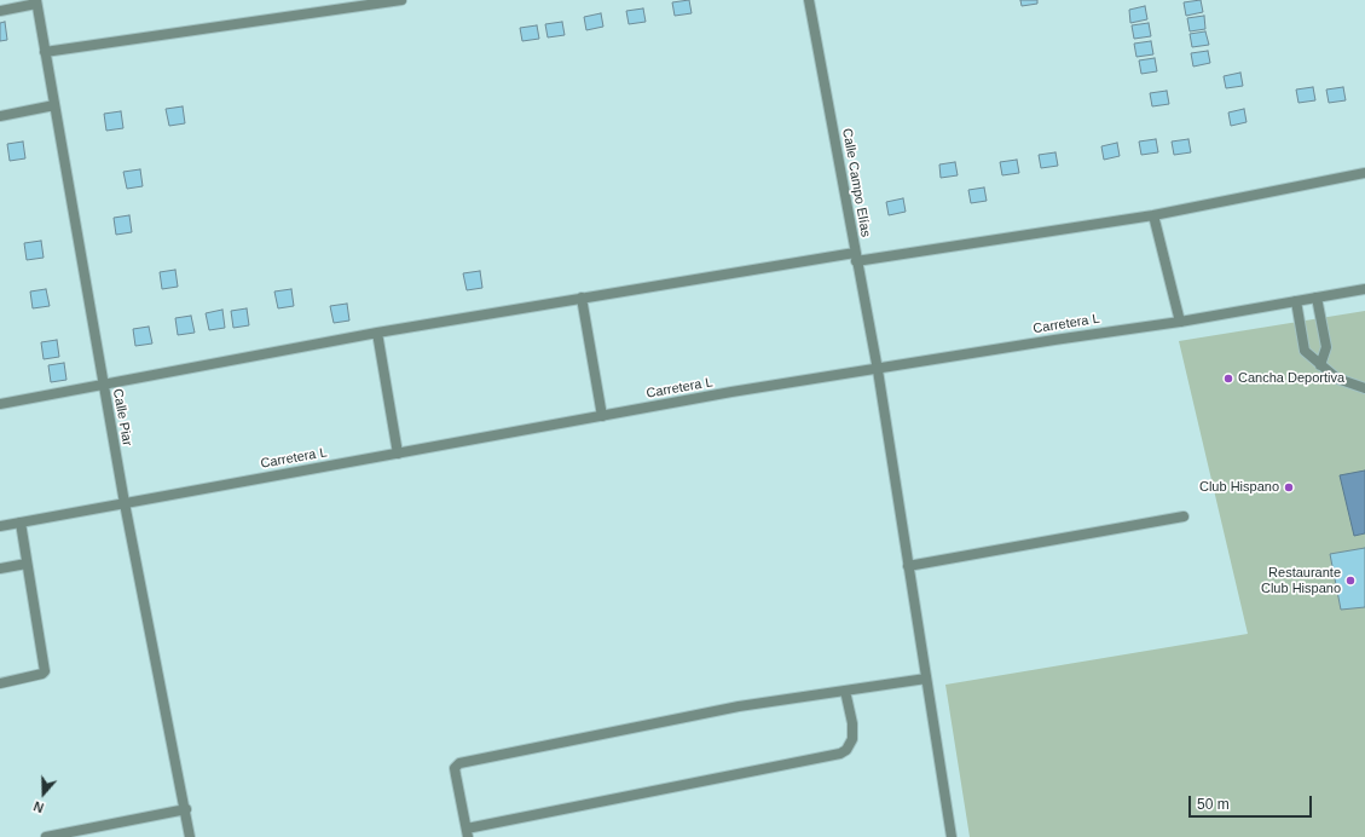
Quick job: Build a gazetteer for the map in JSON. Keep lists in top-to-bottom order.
{
  "streets": {
    "street": ["Calle Campo Elías", "Carretera L", "Calle Piar"]
  },
  "crossings": [
    ["Calle Campo Elías", "Carretera L"],
    ["Carretera L", "Calle Piar"]
  ],
  "places": ["Cancha Deportiva", "Club Hispano", "Restaurante Club Hispano"],
  "scale_bar": "50 m",
  "north": "bottom"
}
